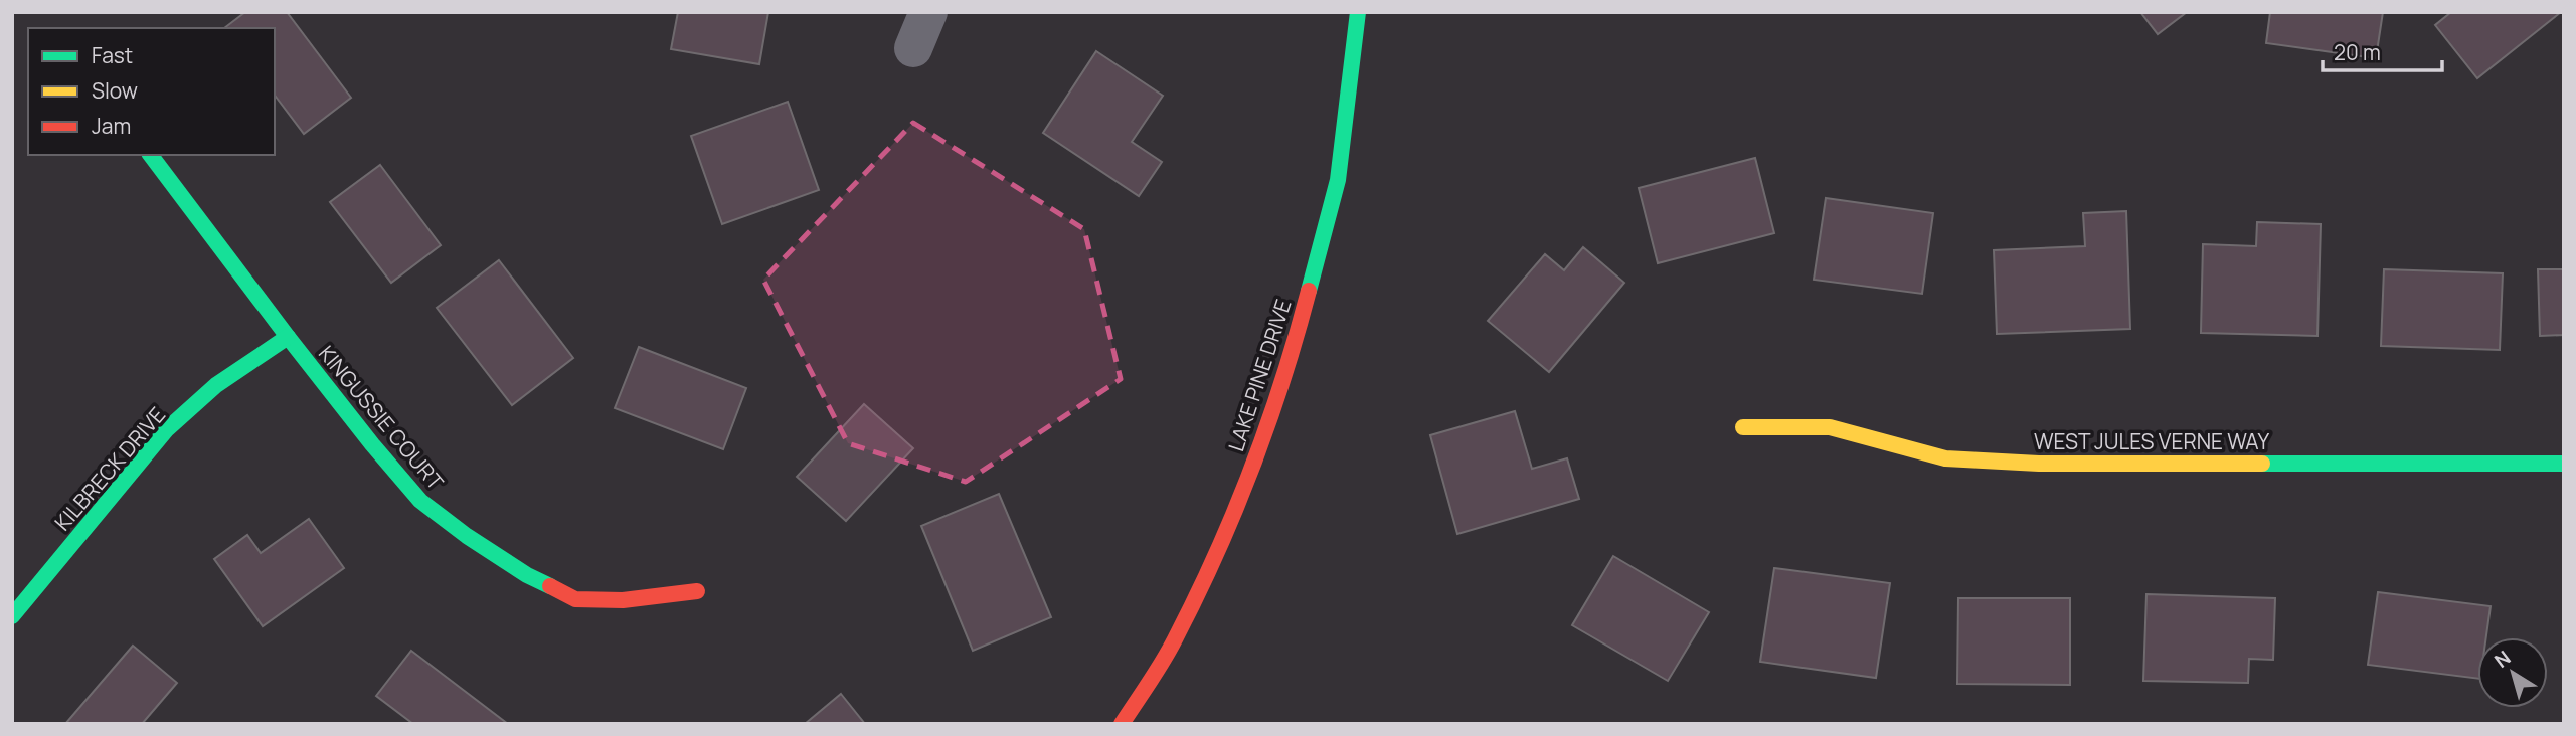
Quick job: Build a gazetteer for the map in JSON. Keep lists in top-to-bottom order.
{
  "streets": {
    "street": [
      "LAKE PINE DRIVE",
      "KINGUSSIE COURT",
      "WEST JULES VERNE WAY",
      "KILBRECK DRIVE"
    ]
  },
  "crossings": [
    ["KINGUSSIE COURT", "KILBRECK DRIVE"]
  ],
  "legend": ["Fast", "Slow", "Jam"],
  "scale_bar": "20 m",
  "north": "top left"
}
